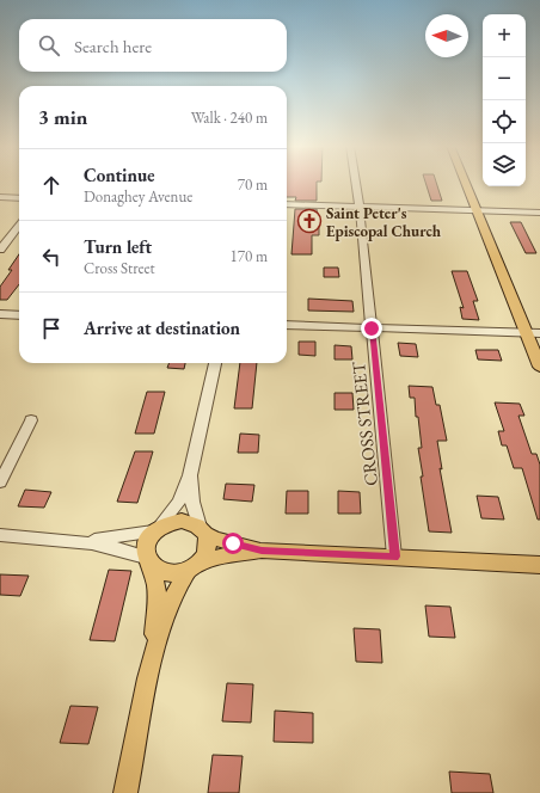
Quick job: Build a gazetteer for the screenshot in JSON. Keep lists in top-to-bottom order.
{
  "streets": {
    "street": ["CROSS STREET"]
  },
  "places": {
    "church": ["Saint Peter's Episcopal Church"]
  },
  "north": "left",
  "page": {
    "map_buttons": ["+", "−"],
    "search": "Search here",
    "heading": ["3 min", "Walk · 240 m"],
    "list": [
      ["Continue", "Donaghey Avenue", "70 m"],
      ["Turn left", "Cross Street", "170 m"],
      "Arrive at destination"
    ]
  }
}
